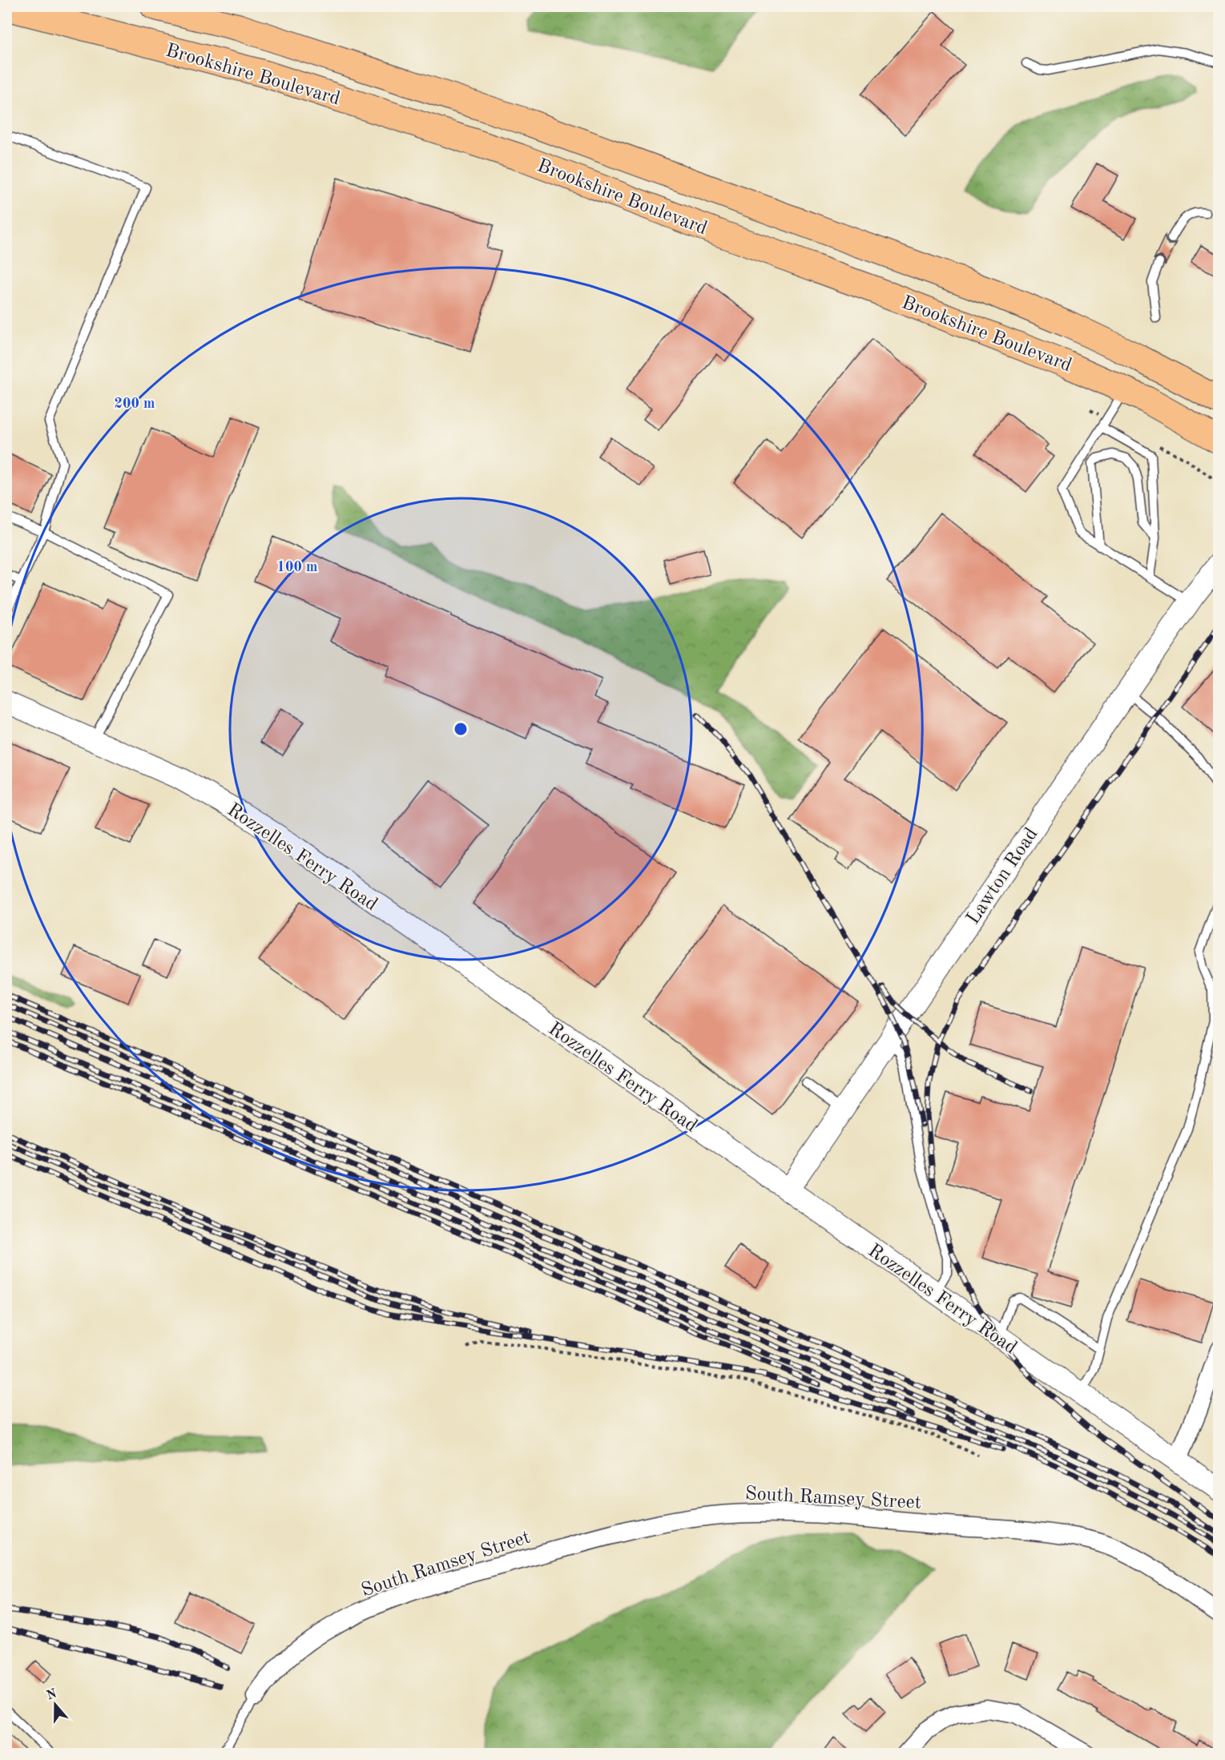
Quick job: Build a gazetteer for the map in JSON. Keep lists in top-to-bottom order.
{
  "streets": {
    "highway": ["Brookshire Boulevard"],
    "street": ["Rozzelles Ferry Road", "Lawton Road", "South Ramsey Street"]
  },
  "crossings": [
    ["Rozzelles Ferry Road", "Lawton Road"]
  ],
  "north": "top",
  "rings": ["200 m", "100 m"]
}
